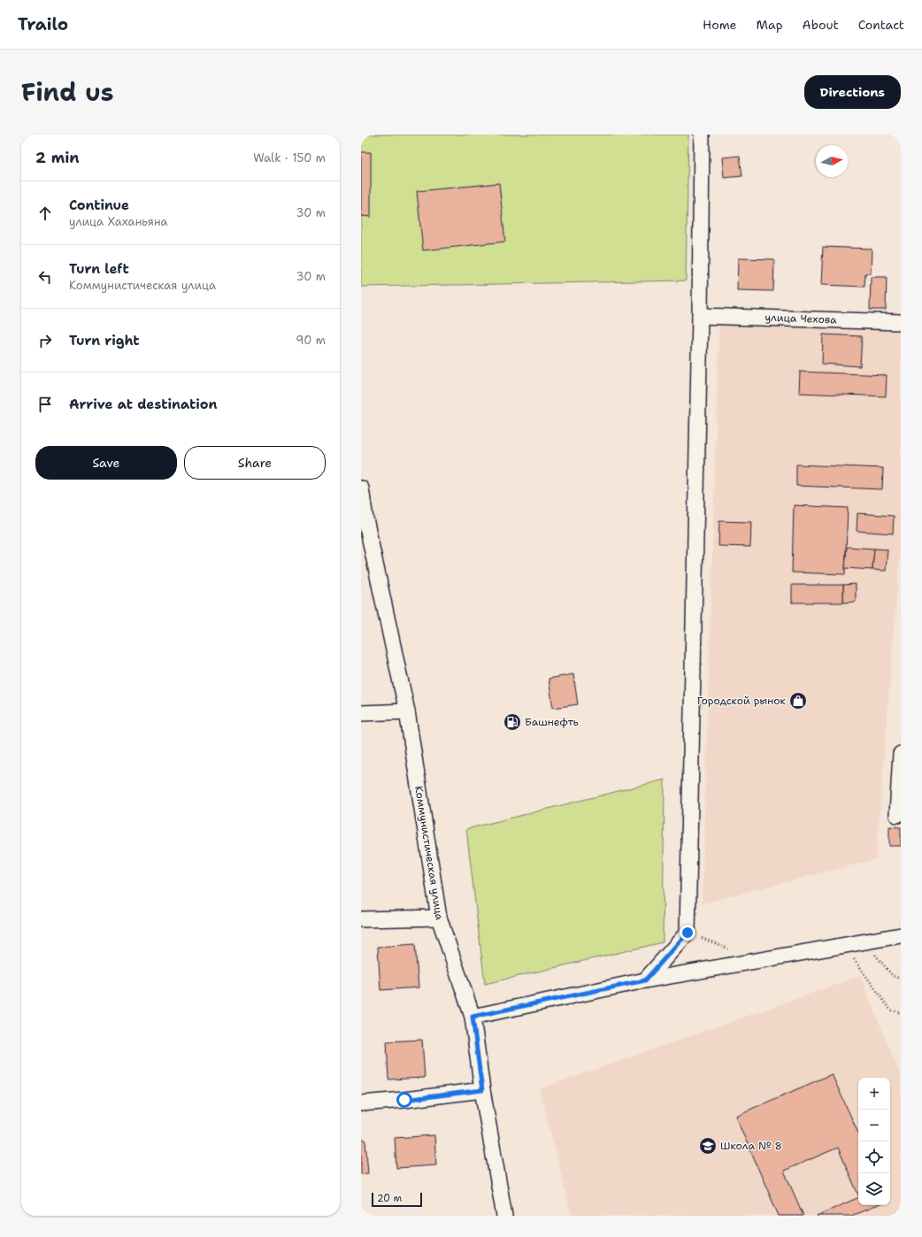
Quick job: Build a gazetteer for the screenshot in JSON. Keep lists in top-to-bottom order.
{
  "streets": {
    "street": ["улица Чехова", "Коммунистическая улица"]
  },
  "places": {
    "shop": ["Городской рынок"],
    "fuel station": ["Башнефть"],
    "school or university": ["Школа № 8"]
  },
  "scale_bar": "20 m",
  "north": "right",
  "page": {
    "header": "Trailo",
    "nav": [
      "Home",
      "Map",
      "About",
      "Contact"
    ],
    "title": "Find us",
    "buttons": [
      "Directions",
      ["Save", "Share"]
    ],
    "heading": ["2 min", "Walk · 150 m"],
    "list": [
      ["Continue", "улица Хаханьяна", "30 m"],
      ["Turn left", "Коммунистическая улица", "30 m"],
      ["Turn right", "90 m"],
      "Arrive at destination"
    ],
    "map_buttons": ["+", "−"],
    "scale": "20 m"
  }
}
